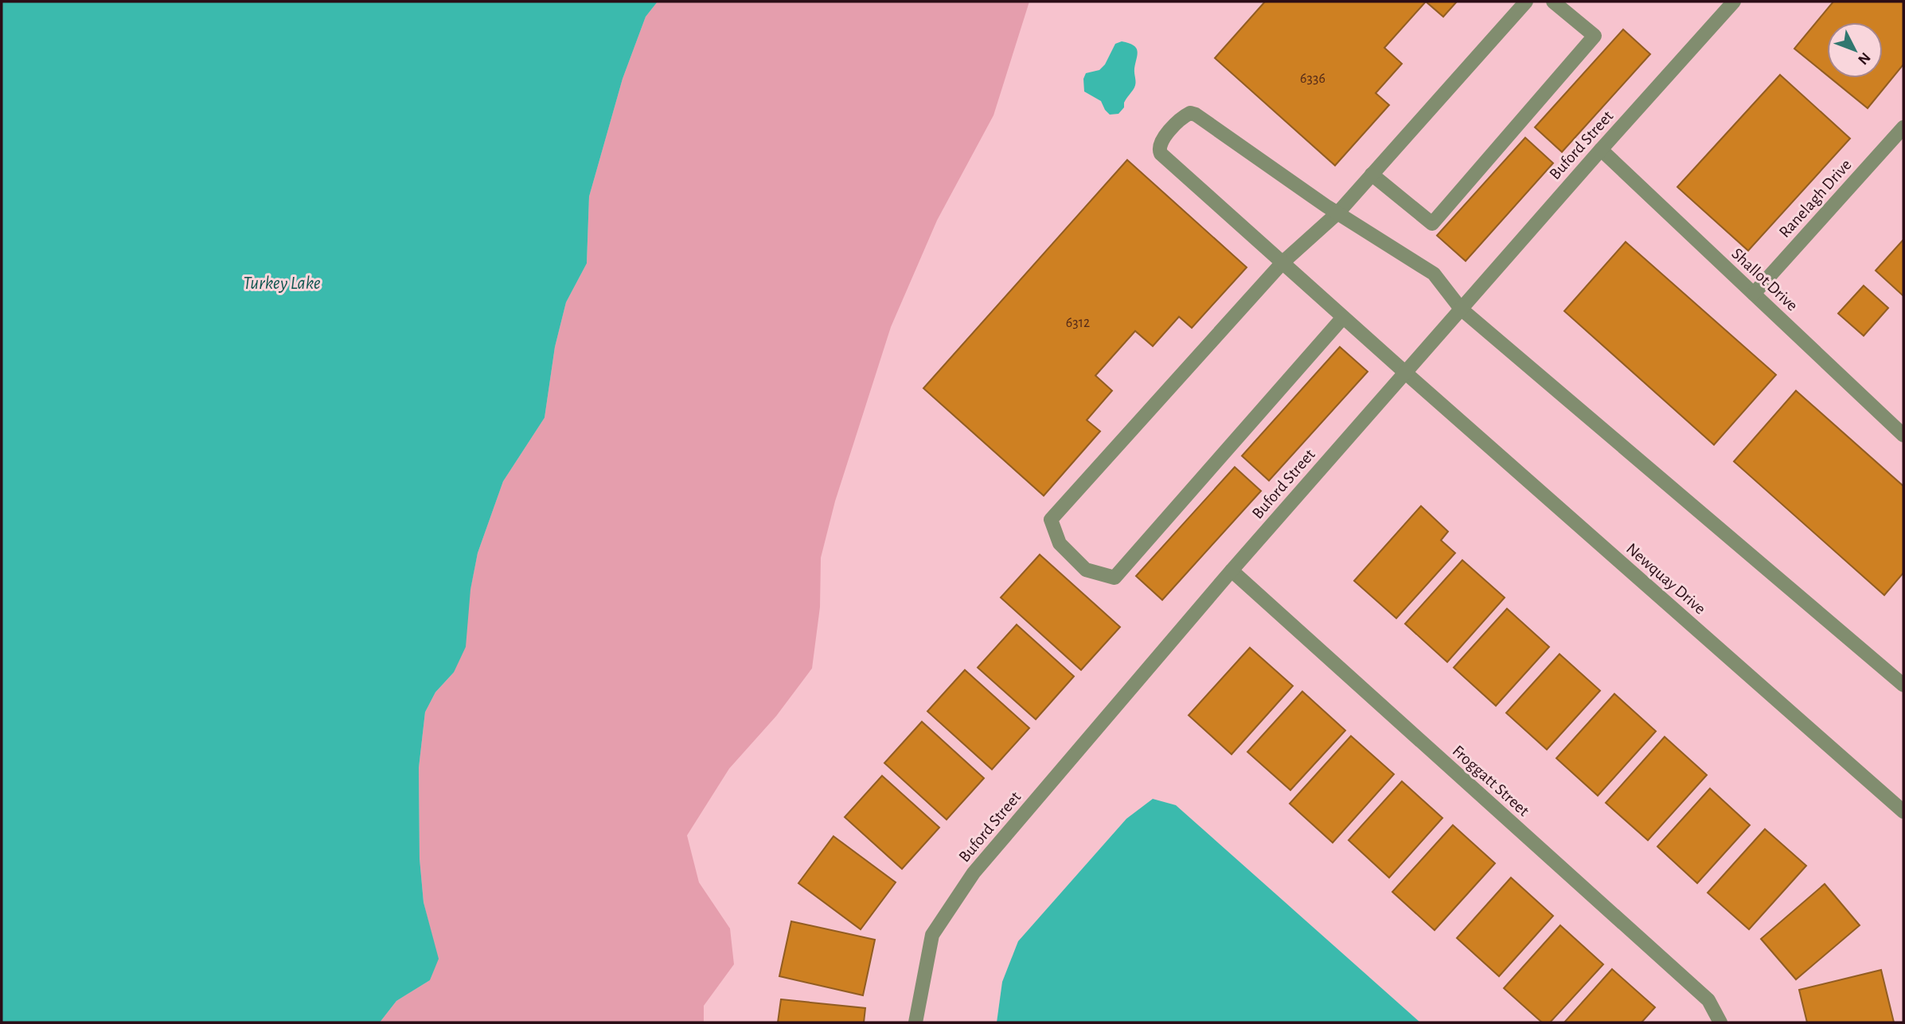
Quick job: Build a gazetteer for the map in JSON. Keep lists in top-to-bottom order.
{
  "streets": {
    "street": [
      "Buford Street",
      "Ranelagh Drive",
      "Shallot Drive",
      "Newquay Drive",
      "Froggatt Street"
    ]
  },
  "crossings": [
    ["Buford Street", "Shallot Drive"],
    ["Buford Street", "Newquay Drive"],
    ["Buford Street", "Froggatt Street"],
    ["Ranelagh Drive", "Shallot Drive"]
  ],
  "water": ["Turkey Lake"],
  "house_numbers": ["6336", "6312"],
  "north": "bottom right"
}
